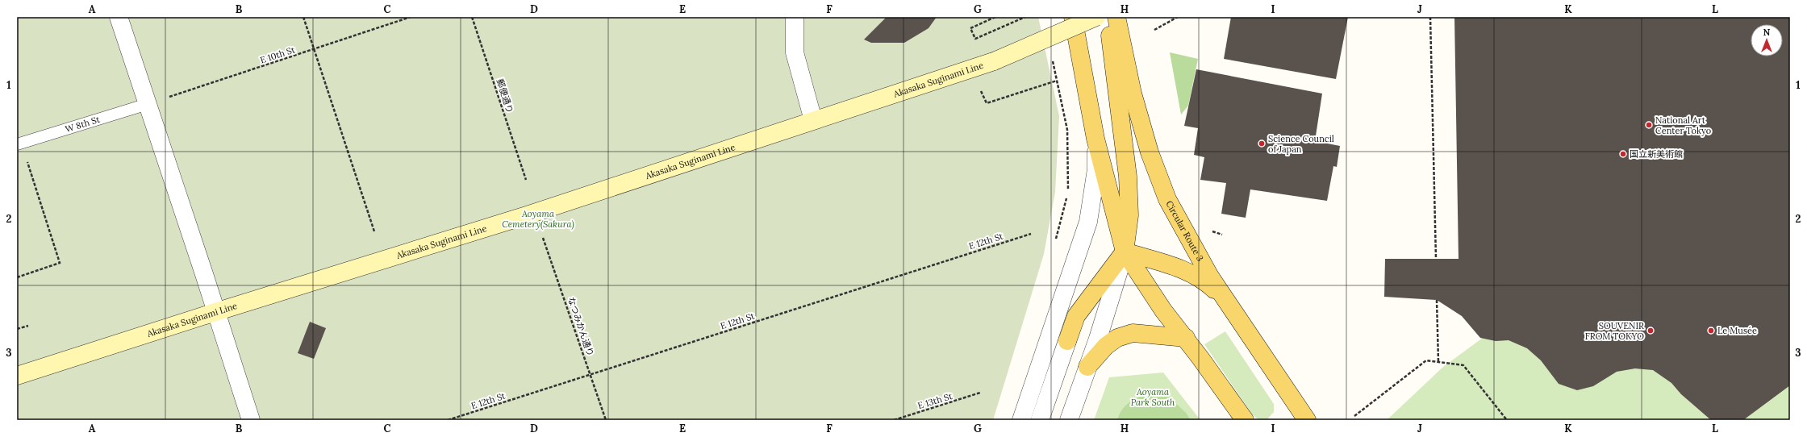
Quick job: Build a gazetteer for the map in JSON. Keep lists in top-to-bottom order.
{
  "streets": {
    "main road": ["Akasaka Suginami Line", "Circular Route 3"],
    "lane": ["W 8th St"],
    "path": [
      "E 10th St",
      "郵便通り",
      "E 12th St",
      "なつみかん通り",
      "E 13th St"
    ]
  },
  "crossings": [
    ["E 10th St", "W 8th St"],
    ["E 12th St", "なつみかん通り"]
  ],
  "parks": ["Aoyama Cemetery(Sakura)", "Aoyama Park South"],
  "places": [
    "National Art Center Tokyo",
    "Science Council of Japan",
    "国立新美術館",
    "SOUVENIR FROM TOKYO",
    "Le Musée"
  ],
  "north": "top",
  "grid": {
    "columns": [
      "A",
      "B",
      "C",
      "D",
      "E",
      "F",
      "G",
      "H",
      "I",
      "J",
      "K",
      "L"
    ],
    "rows": ["1", "2", "3"]
  }
}
